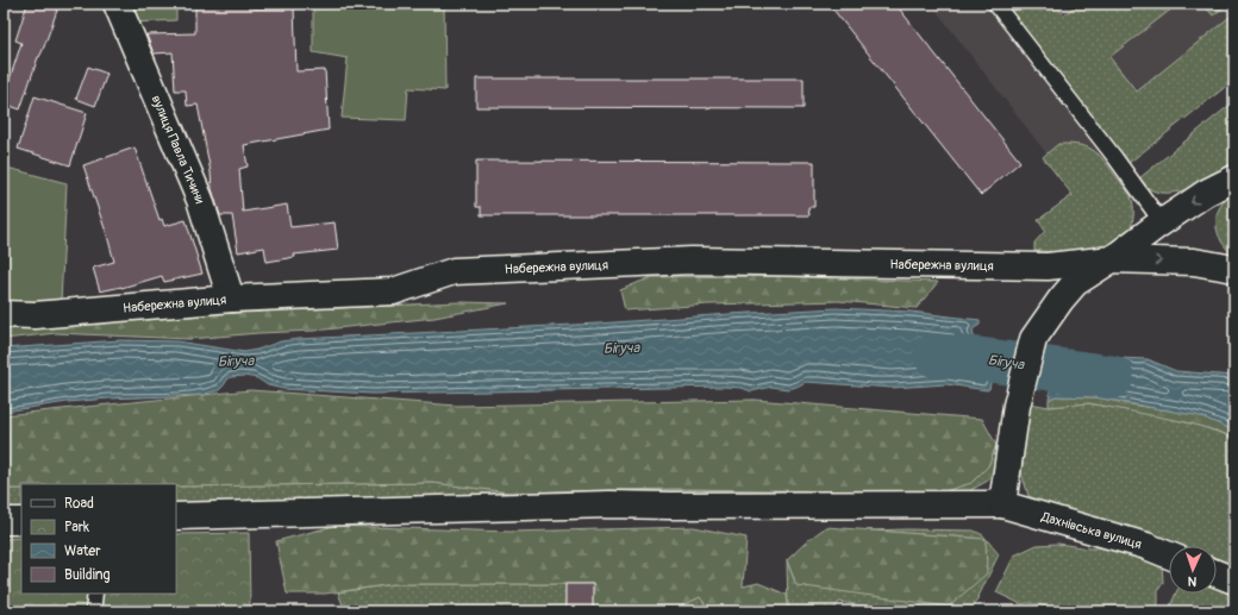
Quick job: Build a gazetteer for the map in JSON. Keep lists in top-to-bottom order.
{
  "streets": {
    "street": ["вулиця Павла Тичини", "Набережна вулиця", "Дахнівська вулиця"]
  },
  "crossings": [
    ["вулиця Павла Тичини", "Набережна вулиця"]
  ],
  "water": ["Бігуча"],
  "legend": [
    "Road",
    "Park",
    "Water",
    "Building"
  ],
  "north": "bottom"
}
